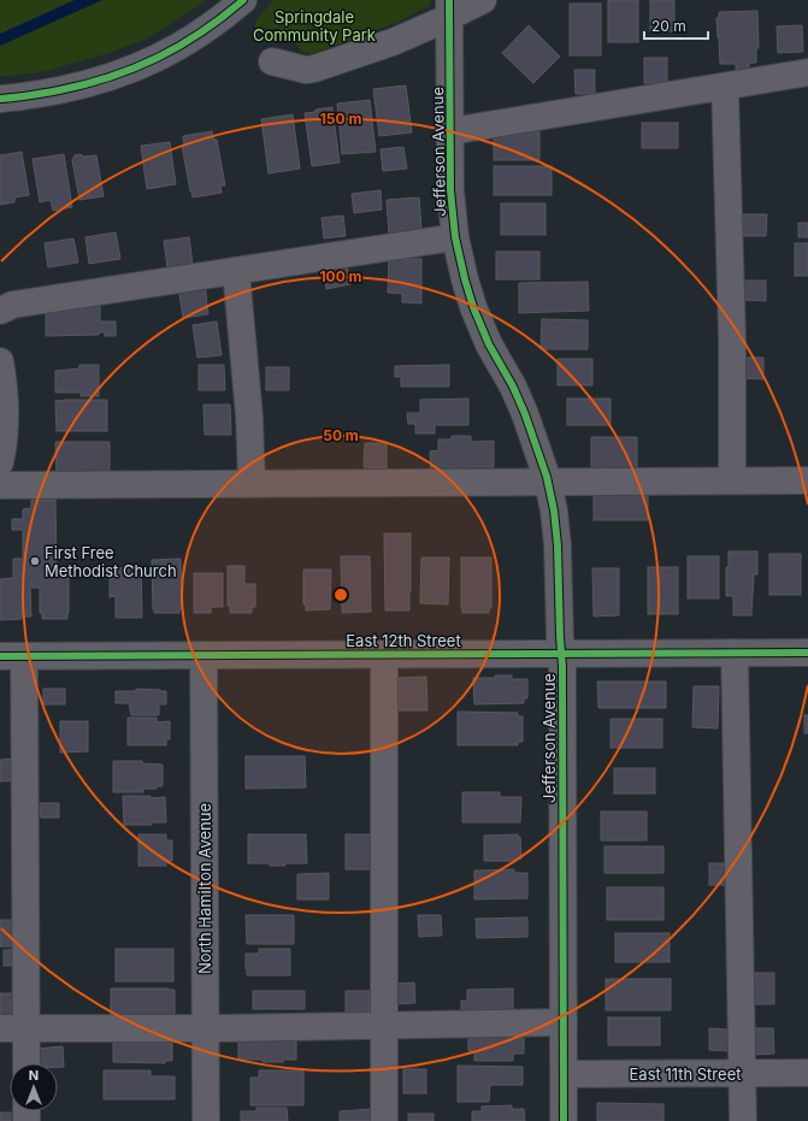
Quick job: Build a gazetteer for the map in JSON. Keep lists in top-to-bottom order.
{
  "streets": {
    "street": [
      "Jefferson Avenue",
      "East 12th Street",
      "North Hamilton Avenue",
      "East 11th Street"
    ]
  },
  "crossings": [
    ["Jefferson Avenue", "East 12th Street"],
    ["Jefferson Avenue", "East 11th Street"],
    ["East 12th Street", "North Hamilton Avenue"]
  ],
  "parks": ["Springdale Community Park"],
  "places": ["First Free Methodist Church"],
  "scale_bar": "20 m",
  "north": "top",
  "rings": ["150 m", "100 m", "50 m"]
}
